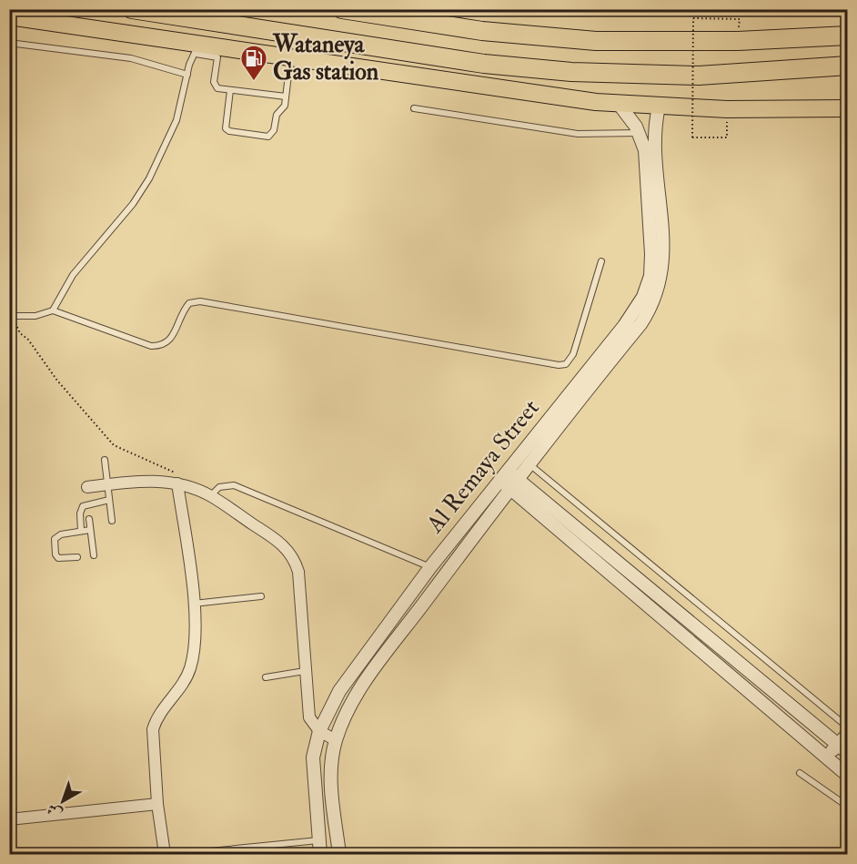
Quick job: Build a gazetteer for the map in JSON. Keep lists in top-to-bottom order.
{
  "streets": {
    "street": ["Al Remaya Street"]
  },
  "places": {
    "fuel station": ["Wataneya Gas station"]
  },
  "north": "bottom left"
}
